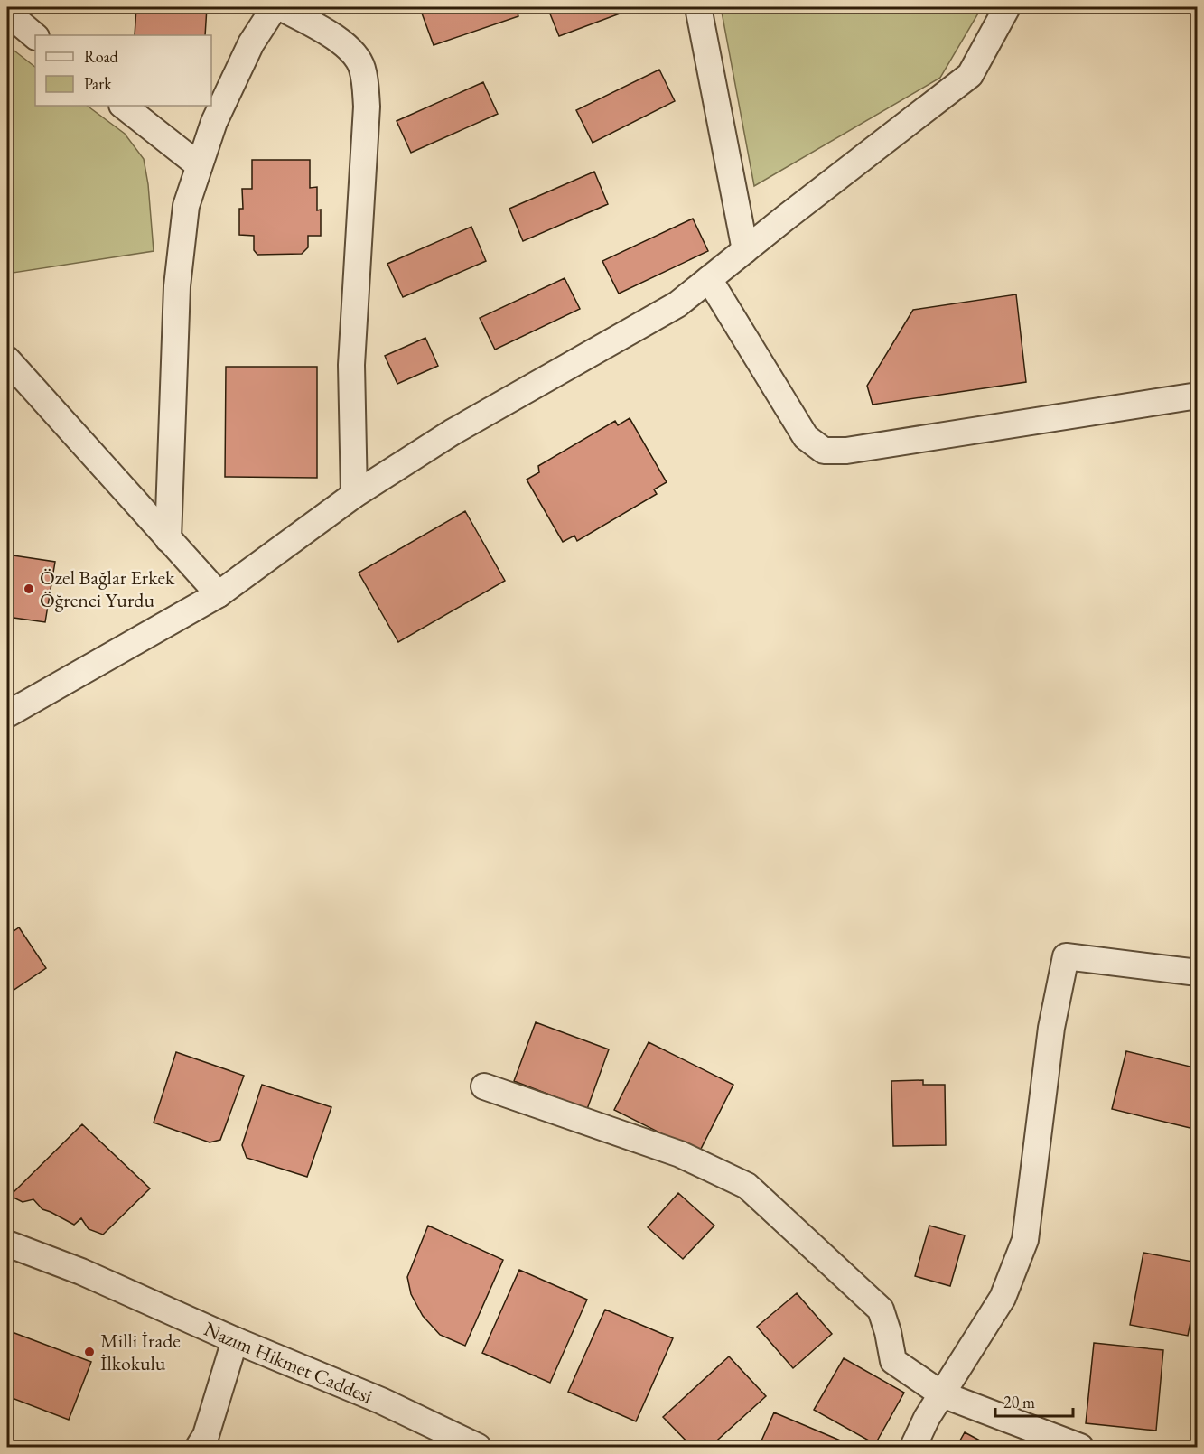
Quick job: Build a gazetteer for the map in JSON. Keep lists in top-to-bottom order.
{
  "streets": {
    "street": ["Nazım Hikmet Caddesi"]
  },
  "places": ["Özel Bağlar Erkek Öğrenci Yurdu", "Milli İrade İlkokulu"],
  "legend": ["Road", "Park"],
  "scale_bar": "20 m"
}
